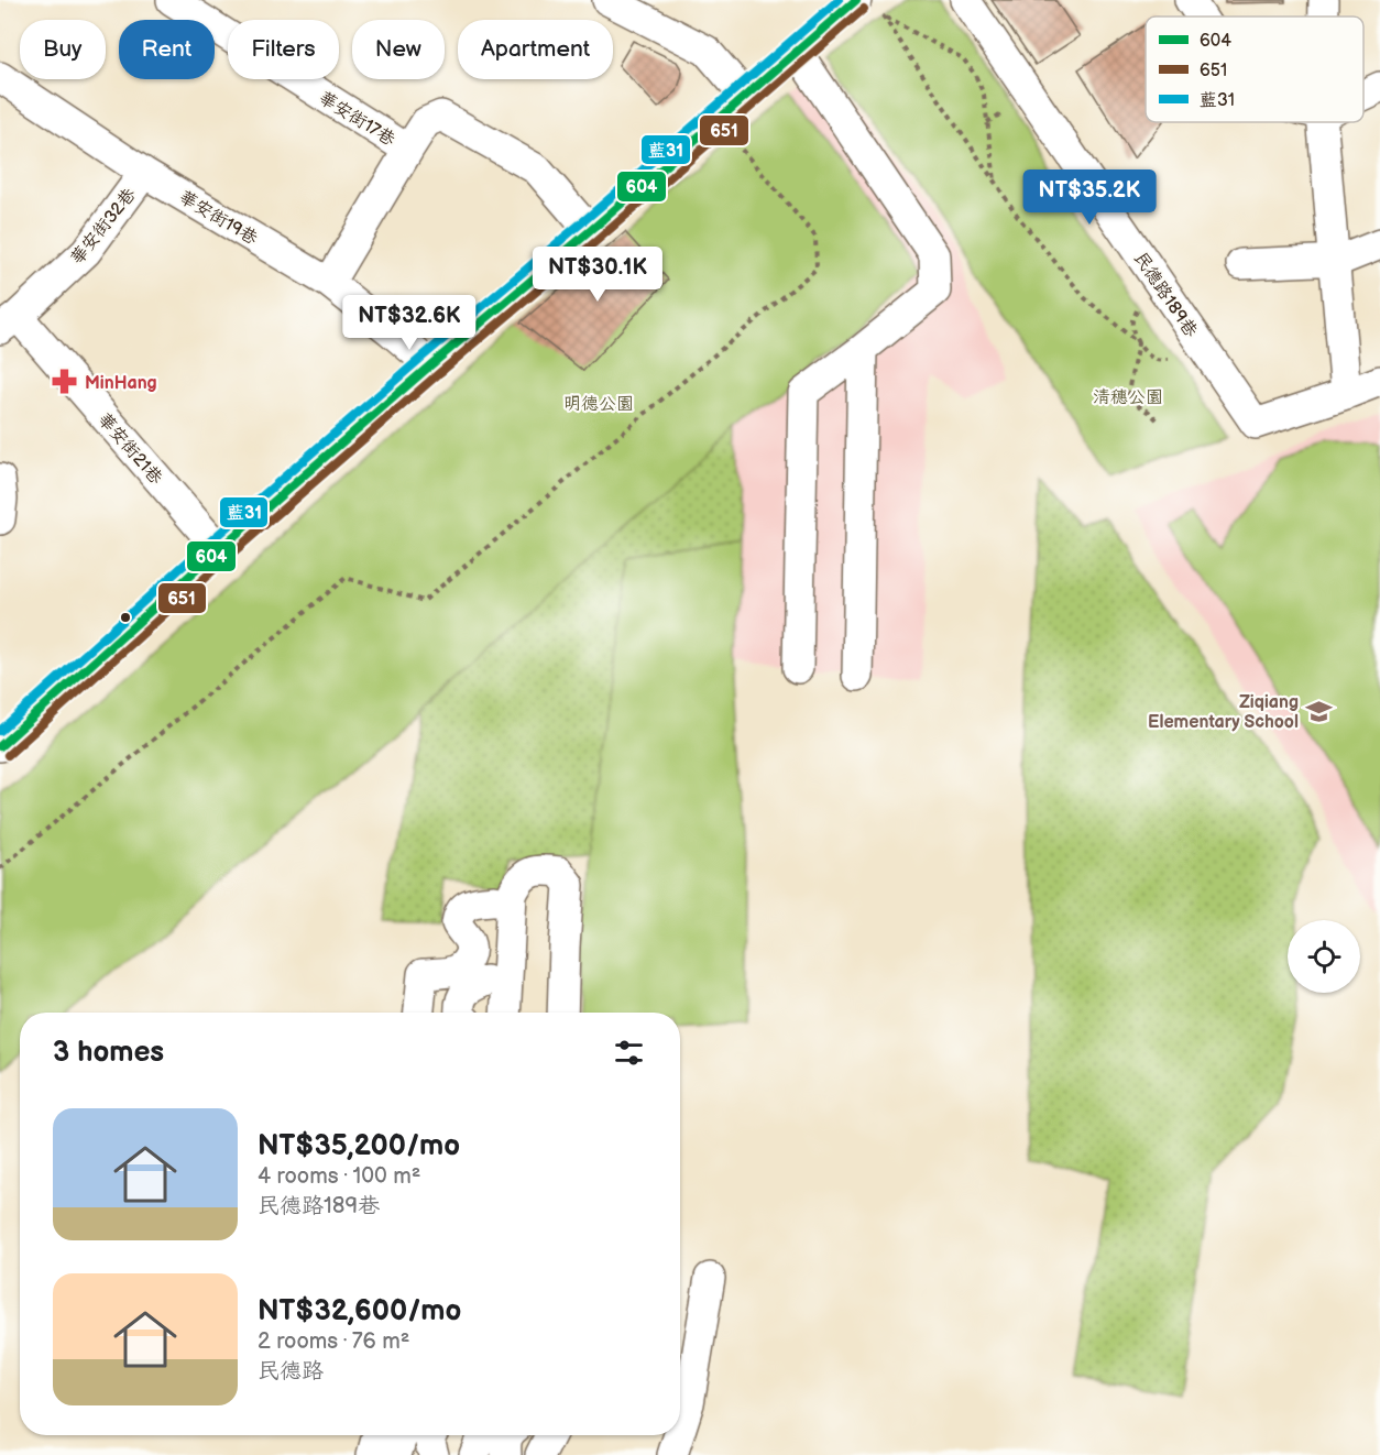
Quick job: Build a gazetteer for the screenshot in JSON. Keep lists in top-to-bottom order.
{
  "streets": {
    "street": [
      "華安街17巷",
      "華安街19巷",
      "華安街32巷",
      "民德路189巷",
      "華安街21巷"
    ]
  },
  "crossings": [
    ["華安街19巷", "華安街32巷"],
    ["華安街32巷", "華安街21巷"]
  ],
  "parks": ["清穗公園", "明德公園"],
  "places": {
    "pharmacy": ["MinHang"],
    "school or university": ["Ziqiang Elementary School"]
  },
  "lines": ["transit line 604", "transit line 藍31", "transit line 651"],
  "legend": ["604", "651", "藍31"],
  "page": {
    "chip": [
      "Buy",
      "Rent",
      "Filters",
      "New",
      "Apartment"
    ],
    "price": ["NT$35.2K", "NT$30.1K", "NT$32.6K"],
    "heading": "3 homes",
    "list": [
      {
        "name": "NT$35,200/mo",
        "note": "4 rooms · 100 m² · 民德路189巷"
      },
      {
        "name": "NT$32,600/mo",
        "note": "2 rooms · 76 m² · 民德路"
      }
    ]
  }
}
